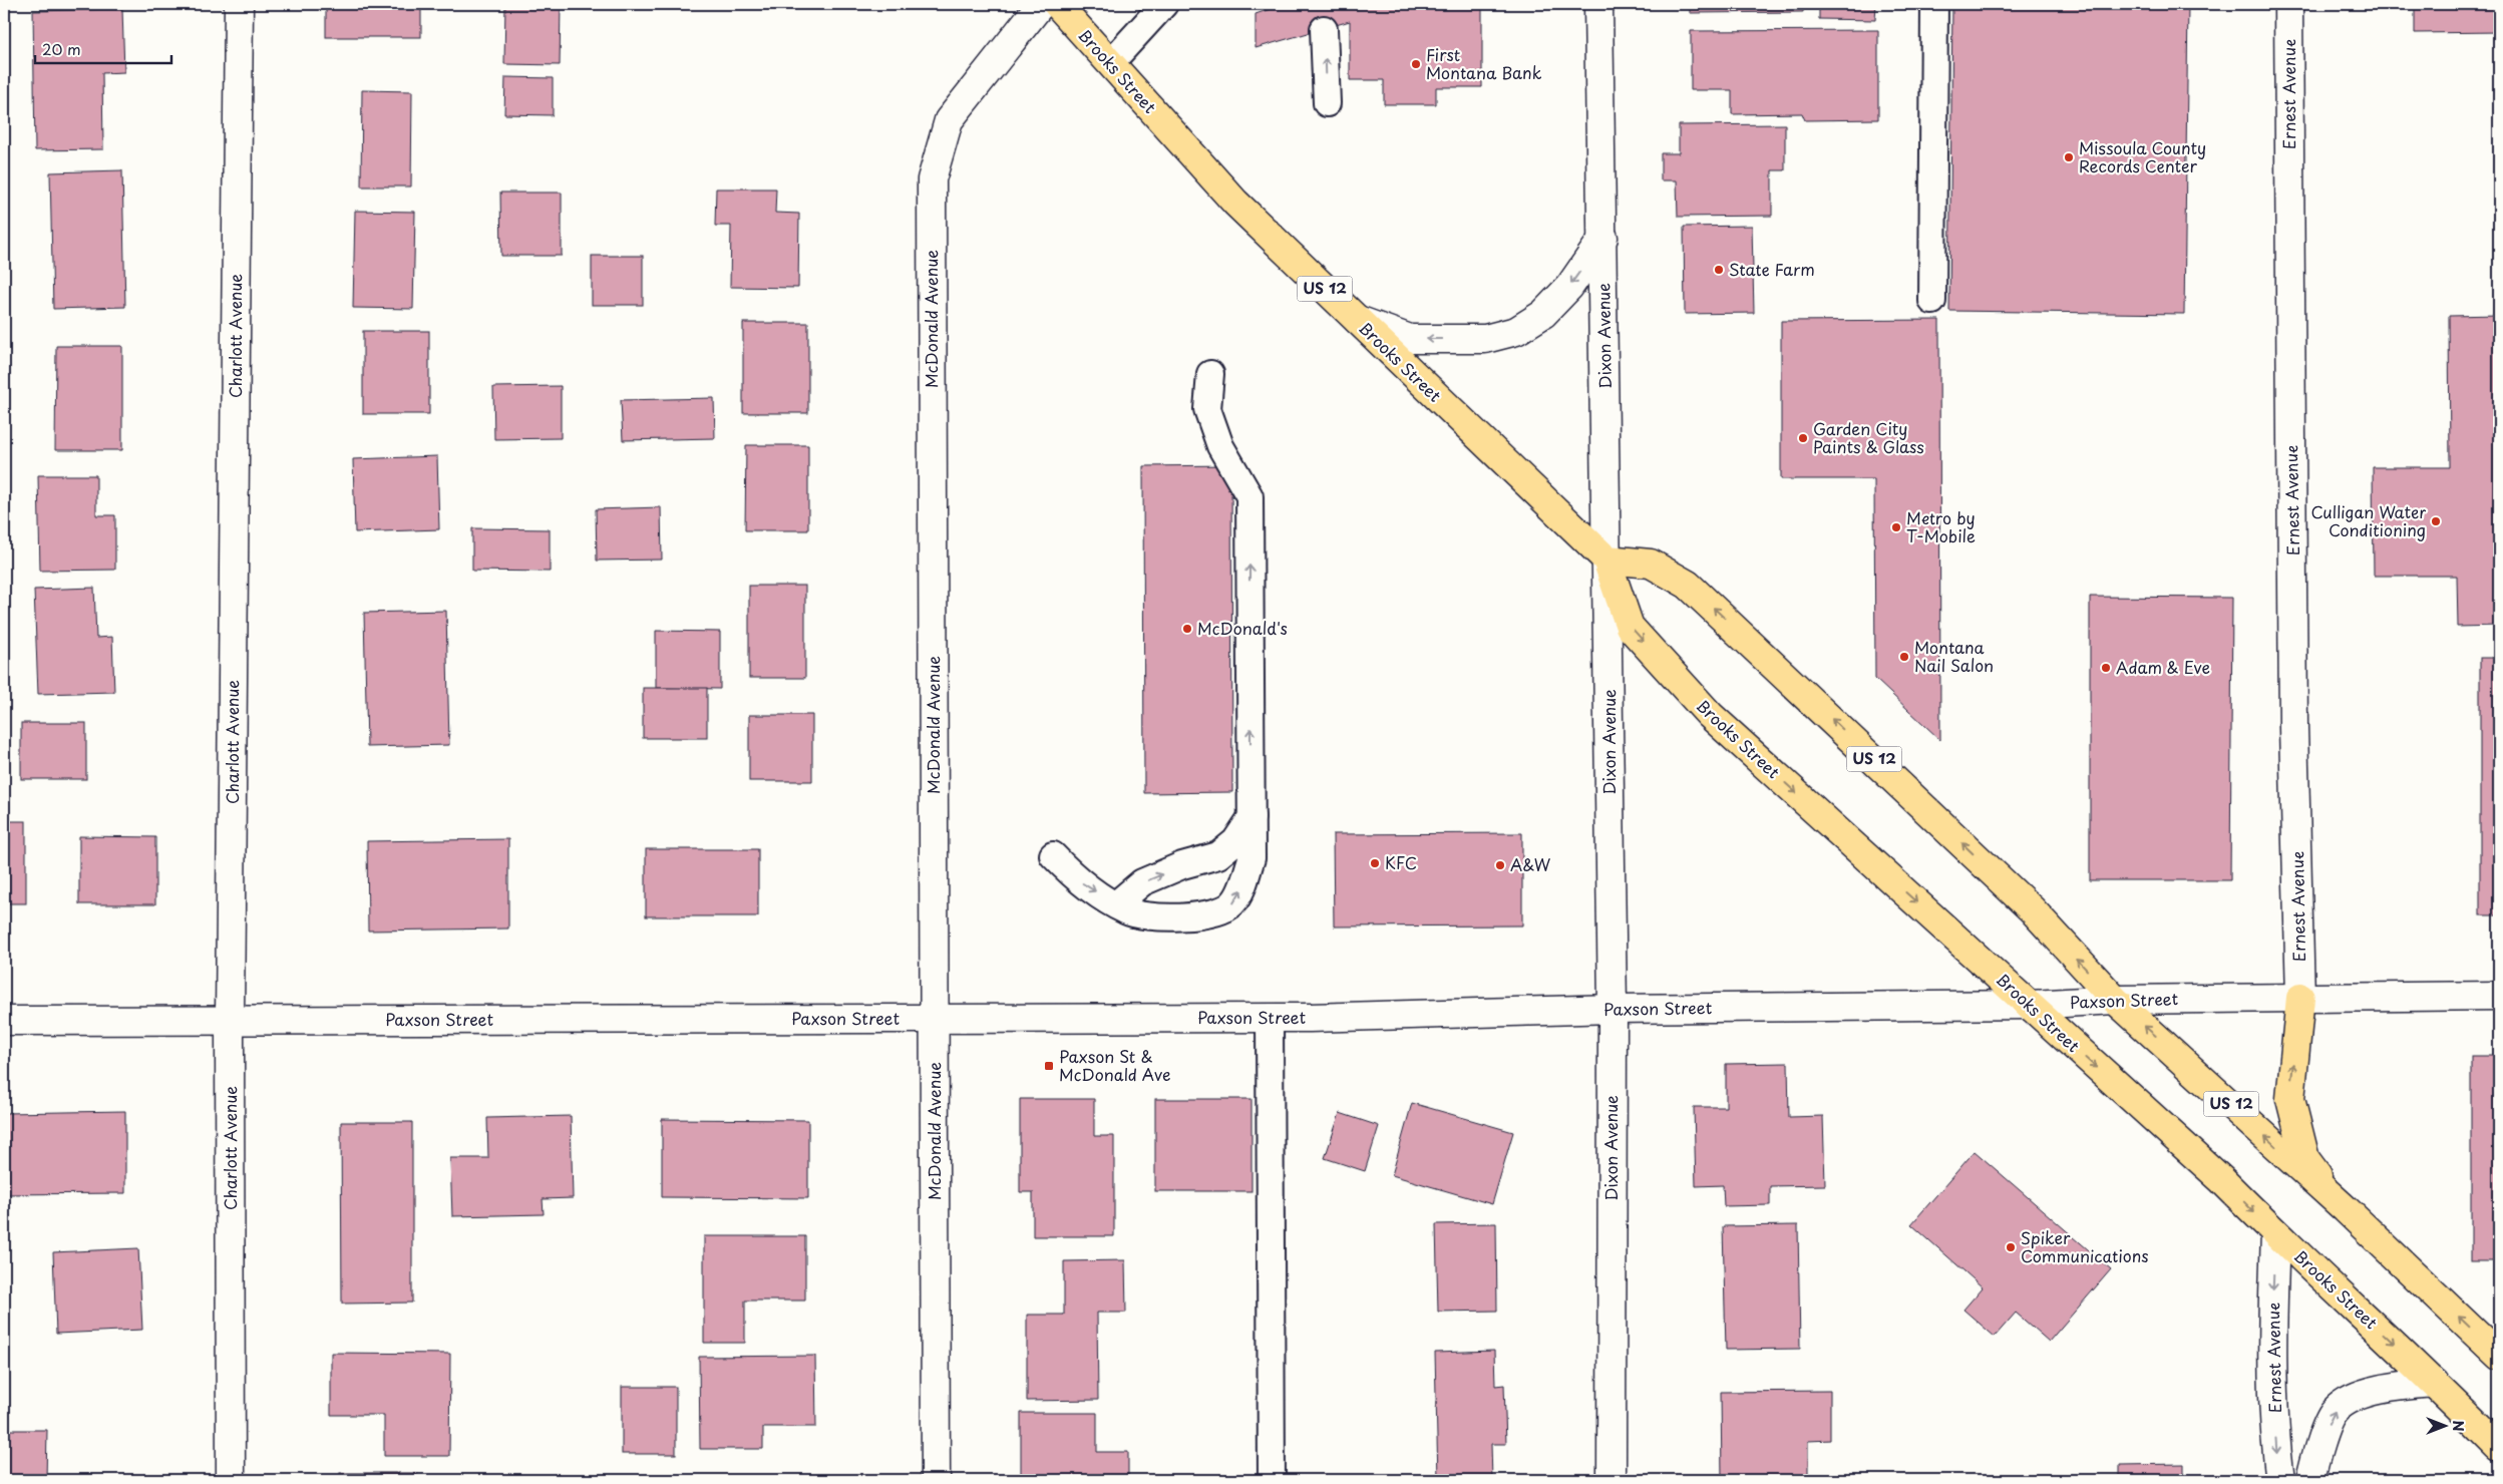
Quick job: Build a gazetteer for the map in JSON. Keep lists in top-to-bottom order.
{
  "streets": {
    "highway": ["Brooks Street", "US 12"],
    "street": [
      "Ernest Avenue",
      "McDonald Avenue",
      "Charlott Avenue",
      "Dixon Avenue",
      "Paxson Street"
    ]
  },
  "crossings": [
    ["Brooks Street", "Ernest Avenue"],
    ["Brooks Street", "US 12"],
    ["Brooks Street", "Dixon Avenue"],
    ["Brooks Street", "Paxson Street"],
    ["Ernest Avenue", "Paxson Street"],
    ["US 12", "Dixon Avenue"],
    ["US 12", "Paxson Street"],
    ["McDonald Avenue", "Paxson Street"],
    ["Charlott Avenue", "Paxson Street"],
    ["Dixon Avenue", "Paxson Street"]
  ],
  "places": {
    "other": [
      "First Montana Bank",
      "Missoula County Records Center",
      "State Farm",
      "Garden City Paints & Glass",
      "Culligan Water Conditioning",
      "Metro by T-Mobile",
      "McDonald's",
      "Montana Nail Salon",
      "Adam & Eve",
      "KFC",
      "A&W",
      "Spiker Communications"
    ],
    "transit": ["Paxson St & McDonald Ave"]
  },
  "scale_bar": "20 m",
  "north": "right"
}
